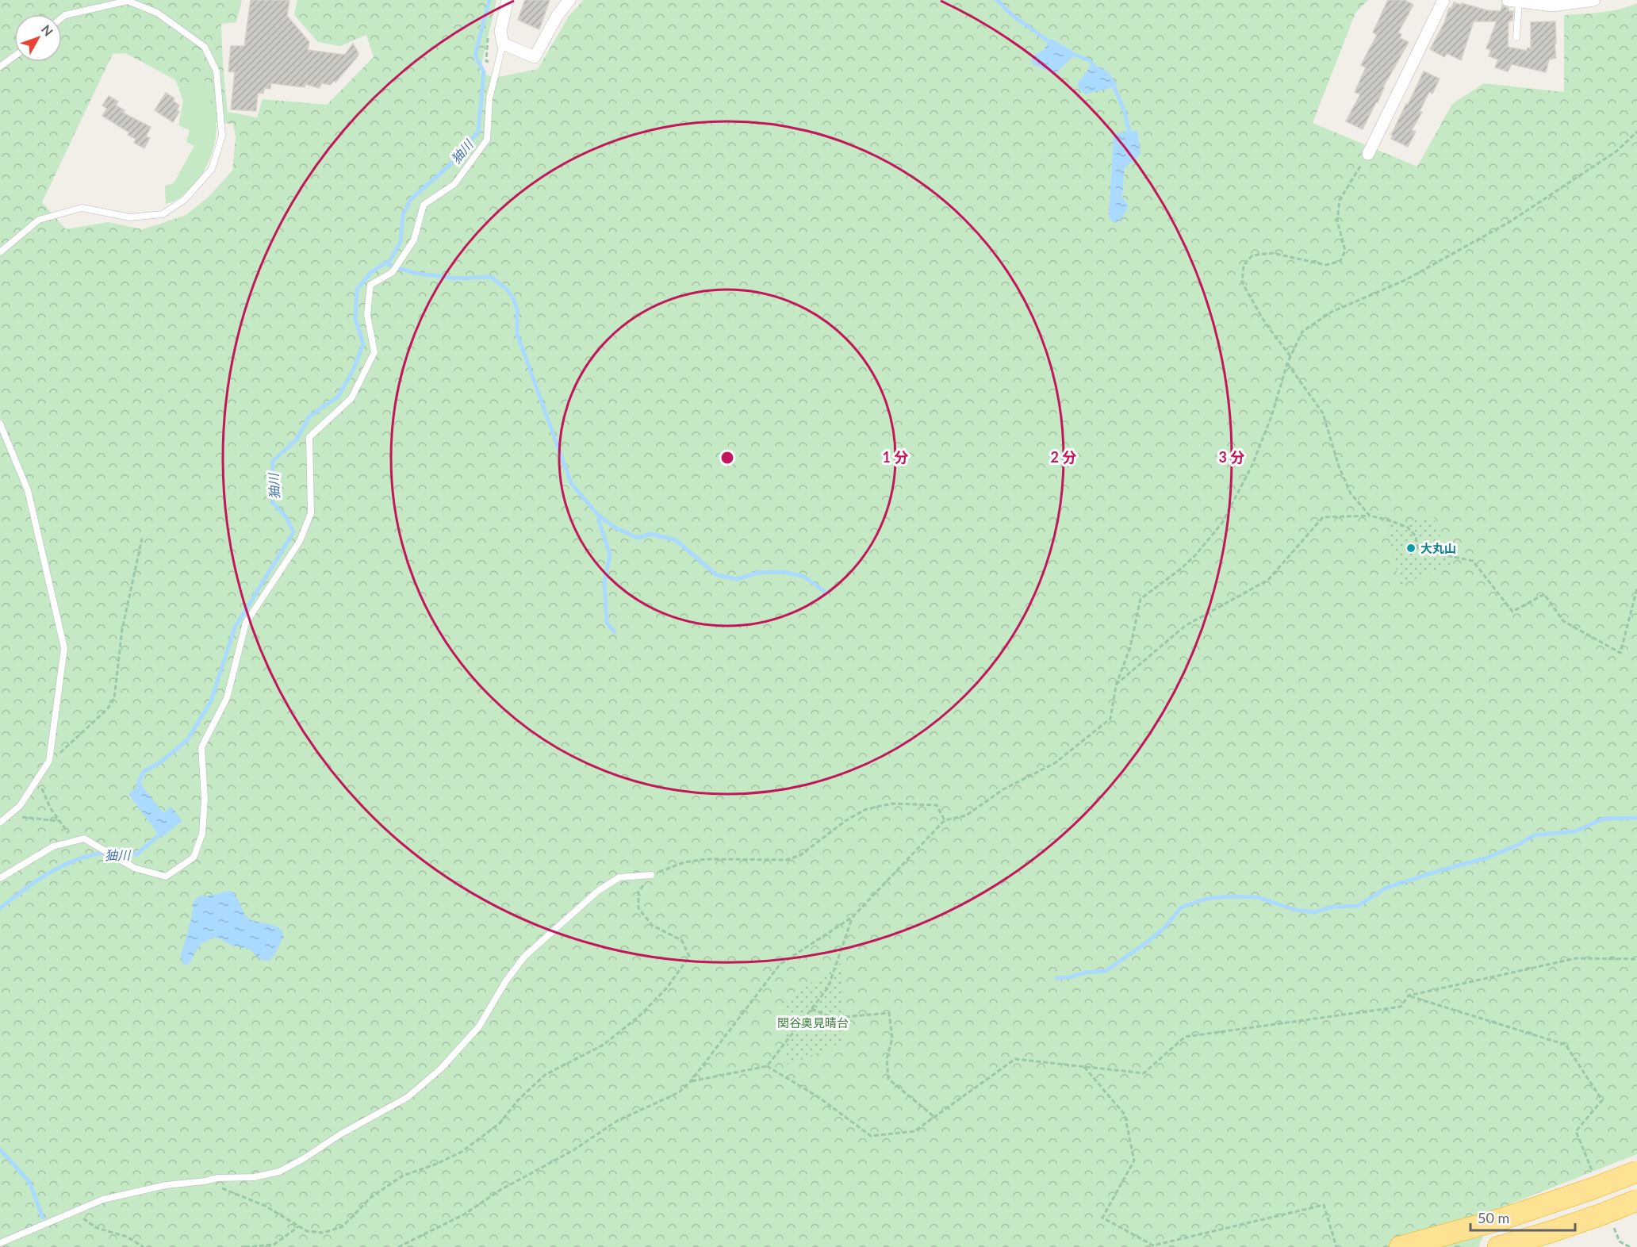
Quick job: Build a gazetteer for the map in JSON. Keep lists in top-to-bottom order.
{
  "water": ["㹨川"],
  "parks": ["関谷奥見晴台"],
  "places": ["大丸山"],
  "scale_bar": "50 m",
  "north": "top right",
  "rings": ["1 分", "2 分", "3 分"]
}
